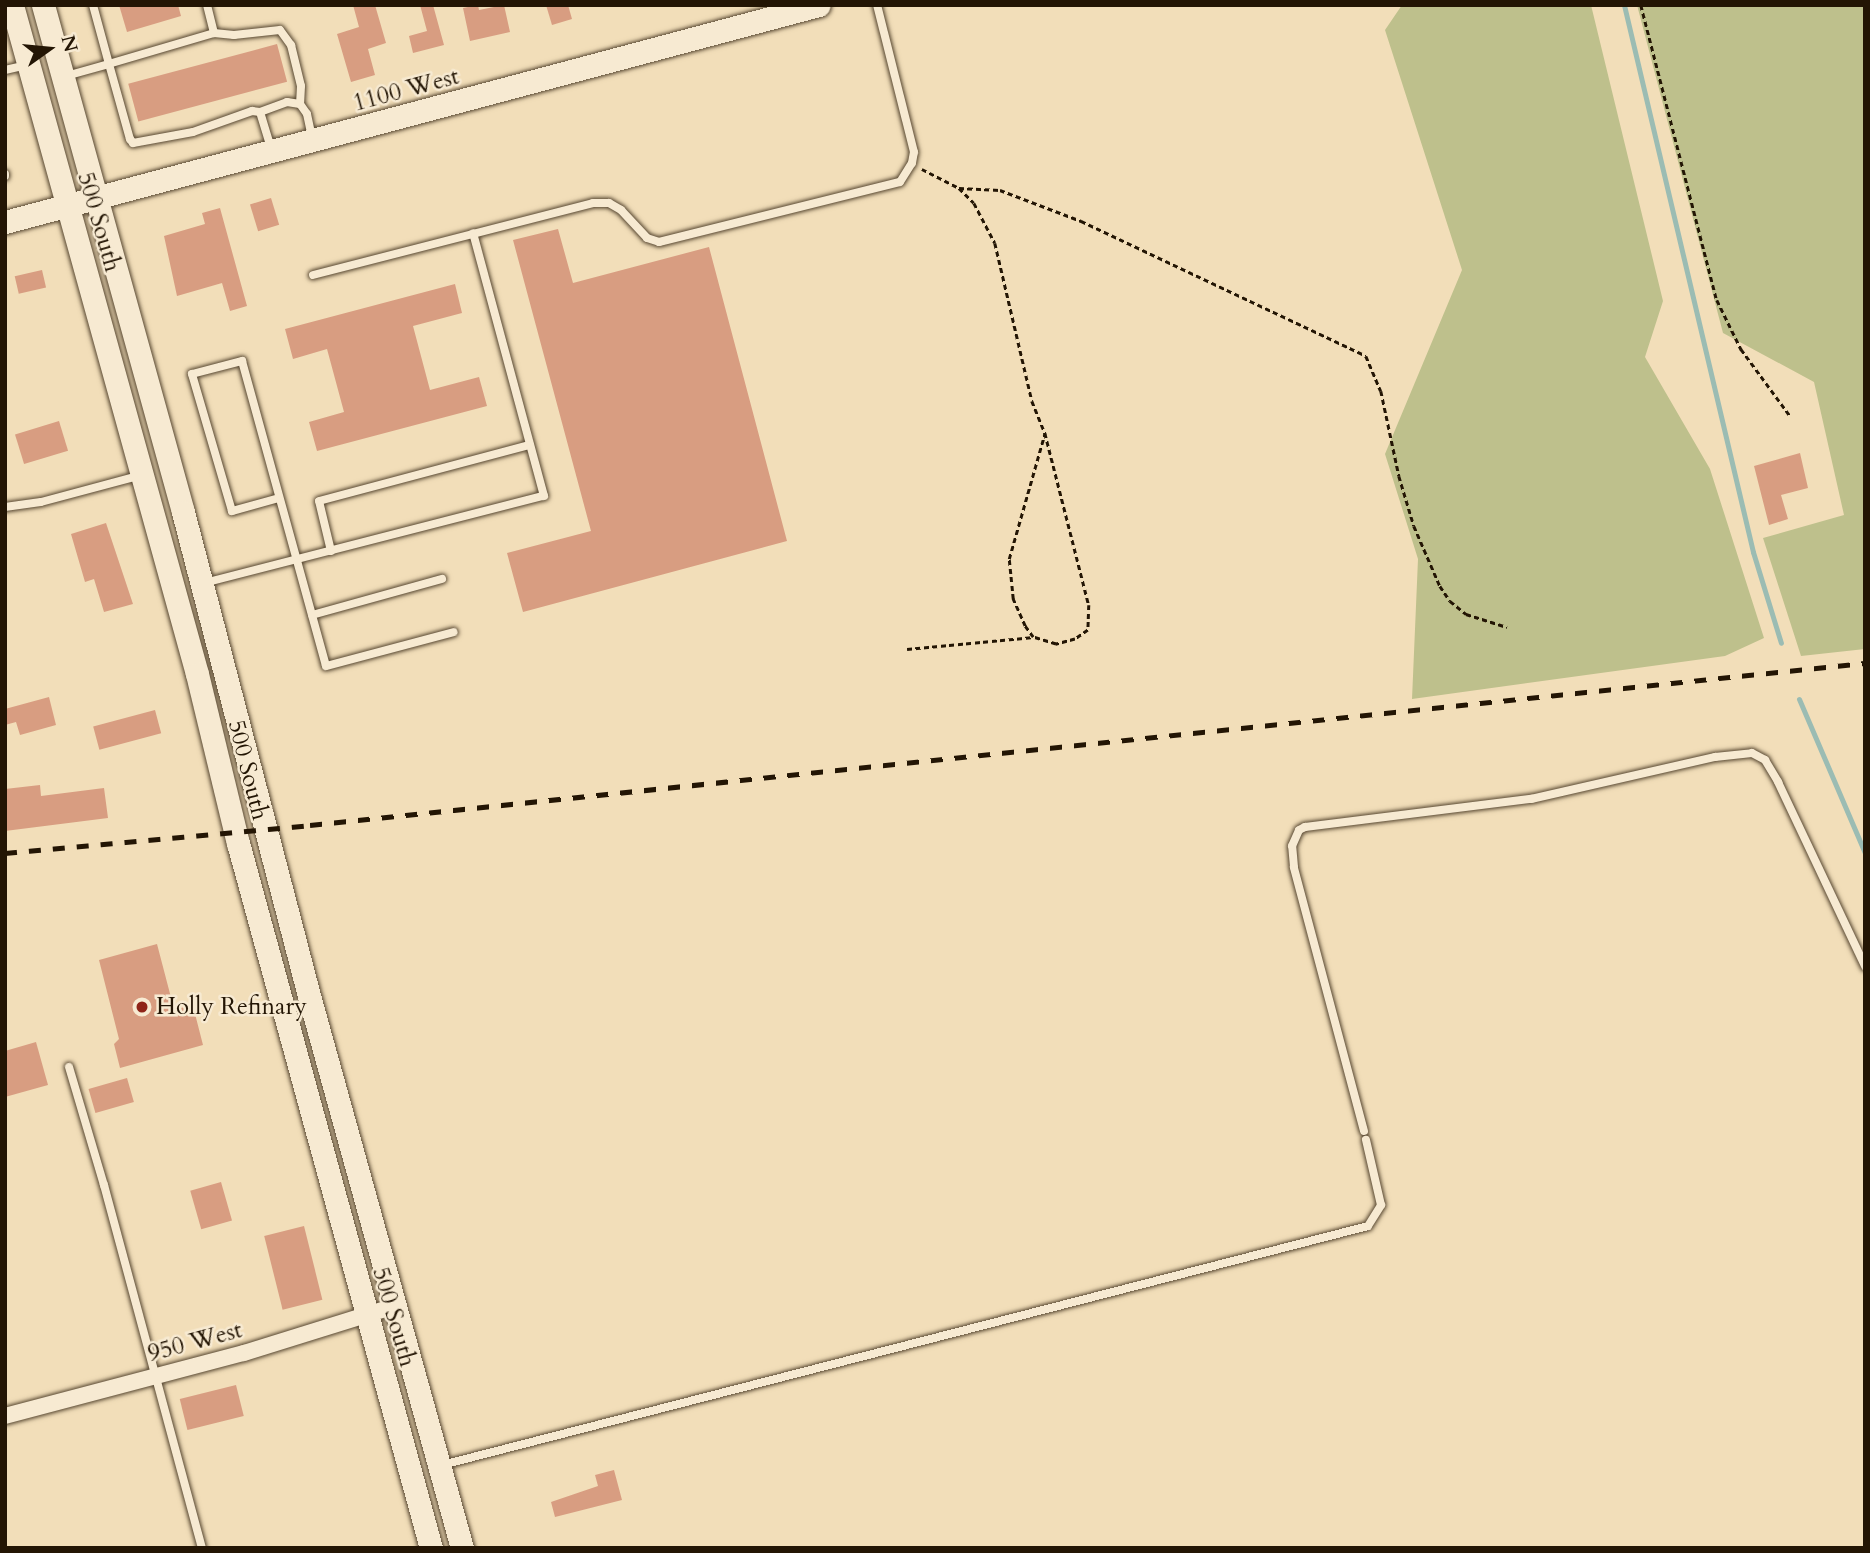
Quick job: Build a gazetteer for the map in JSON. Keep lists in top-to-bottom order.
{
  "streets": {
    "main road": ["1100 West", "500 South"],
    "street": ["950 West"]
  },
  "crossings": [
    ["1100 West", "500 South"],
    ["500 South", "950 West"]
  ],
  "places": ["Holly Refinary"],
  "north": "right"
}
